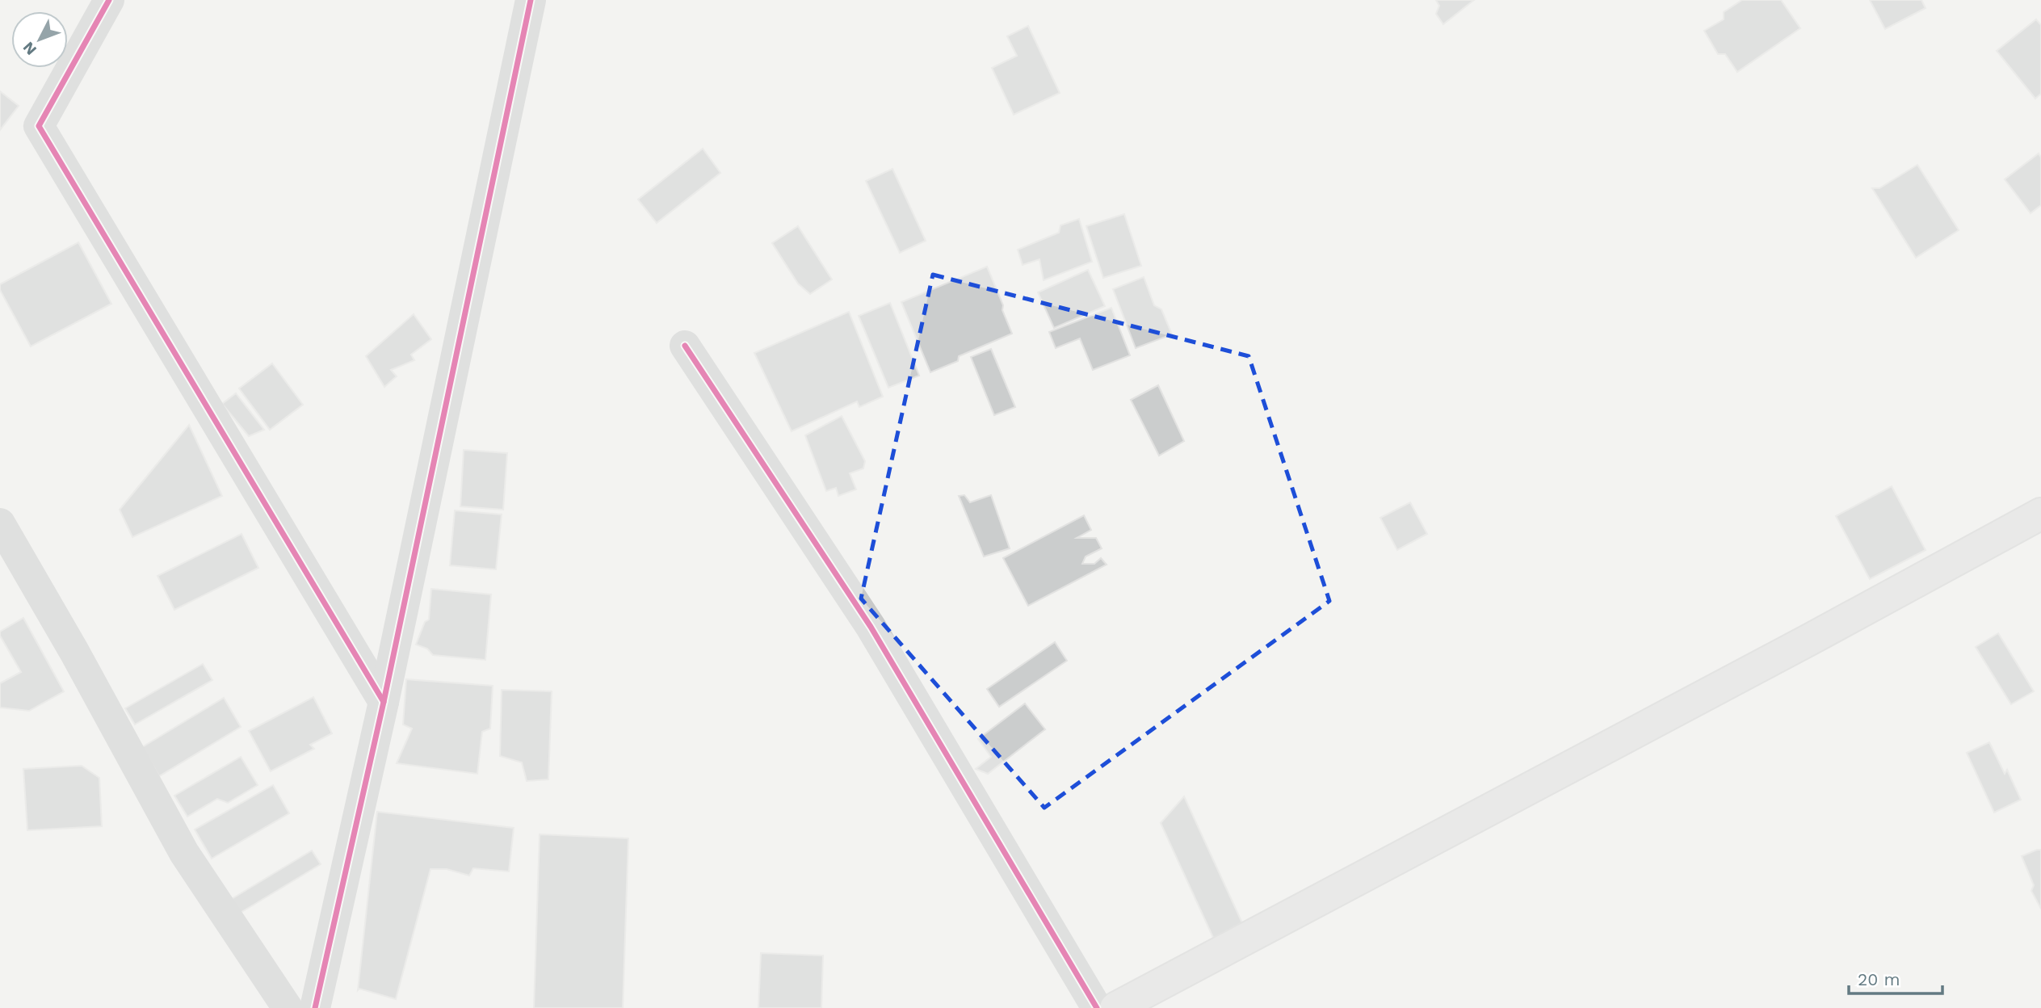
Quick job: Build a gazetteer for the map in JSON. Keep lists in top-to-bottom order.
{
  "scale_bar": "20 m",
  "north": "bottom left"
}
